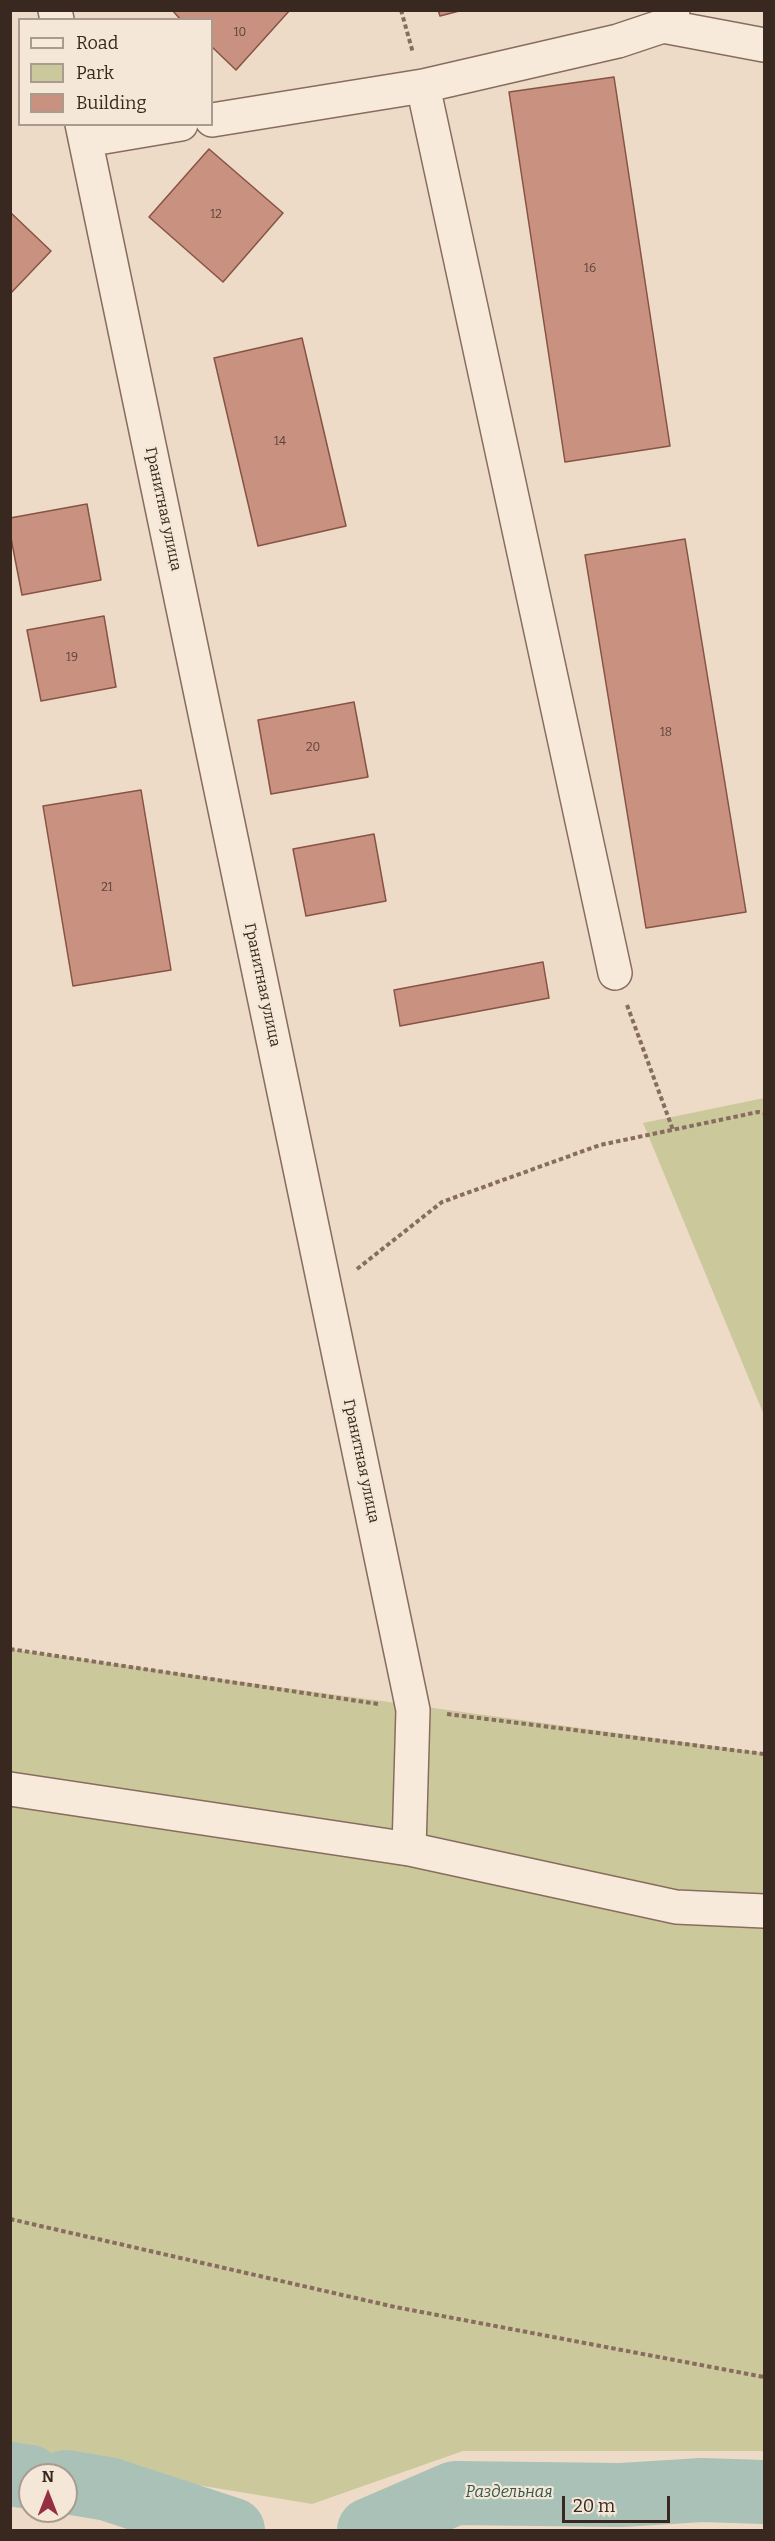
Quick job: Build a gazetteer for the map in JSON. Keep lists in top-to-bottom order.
{
  "streets": {
    "street": ["Гранитная улица"]
  },
  "water": ["Раздельная"],
  "house_numbers": [
    "10",
    "12",
    "16",
    "14",
    "19",
    "18",
    "20",
    "21"
  ],
  "legend": ["Road", "Park", "Building"],
  "scale_bar": "20 m",
  "north": "top"
}
